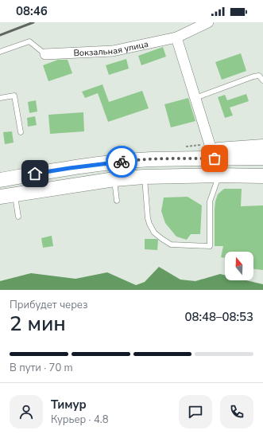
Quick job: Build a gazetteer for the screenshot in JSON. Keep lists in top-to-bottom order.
{
  "streets": {
    "street": ["Вокзальная улица"]
  },
  "north": "top",
  "page": {
    "status": "08:46",
    "heading": ["2 мин", "Прибудет через", "08:48–08:53"],
    "panel": ["Тимур", "Курьер · 4.8"],
    "bar": "В пути · 70 m"
  }
}
